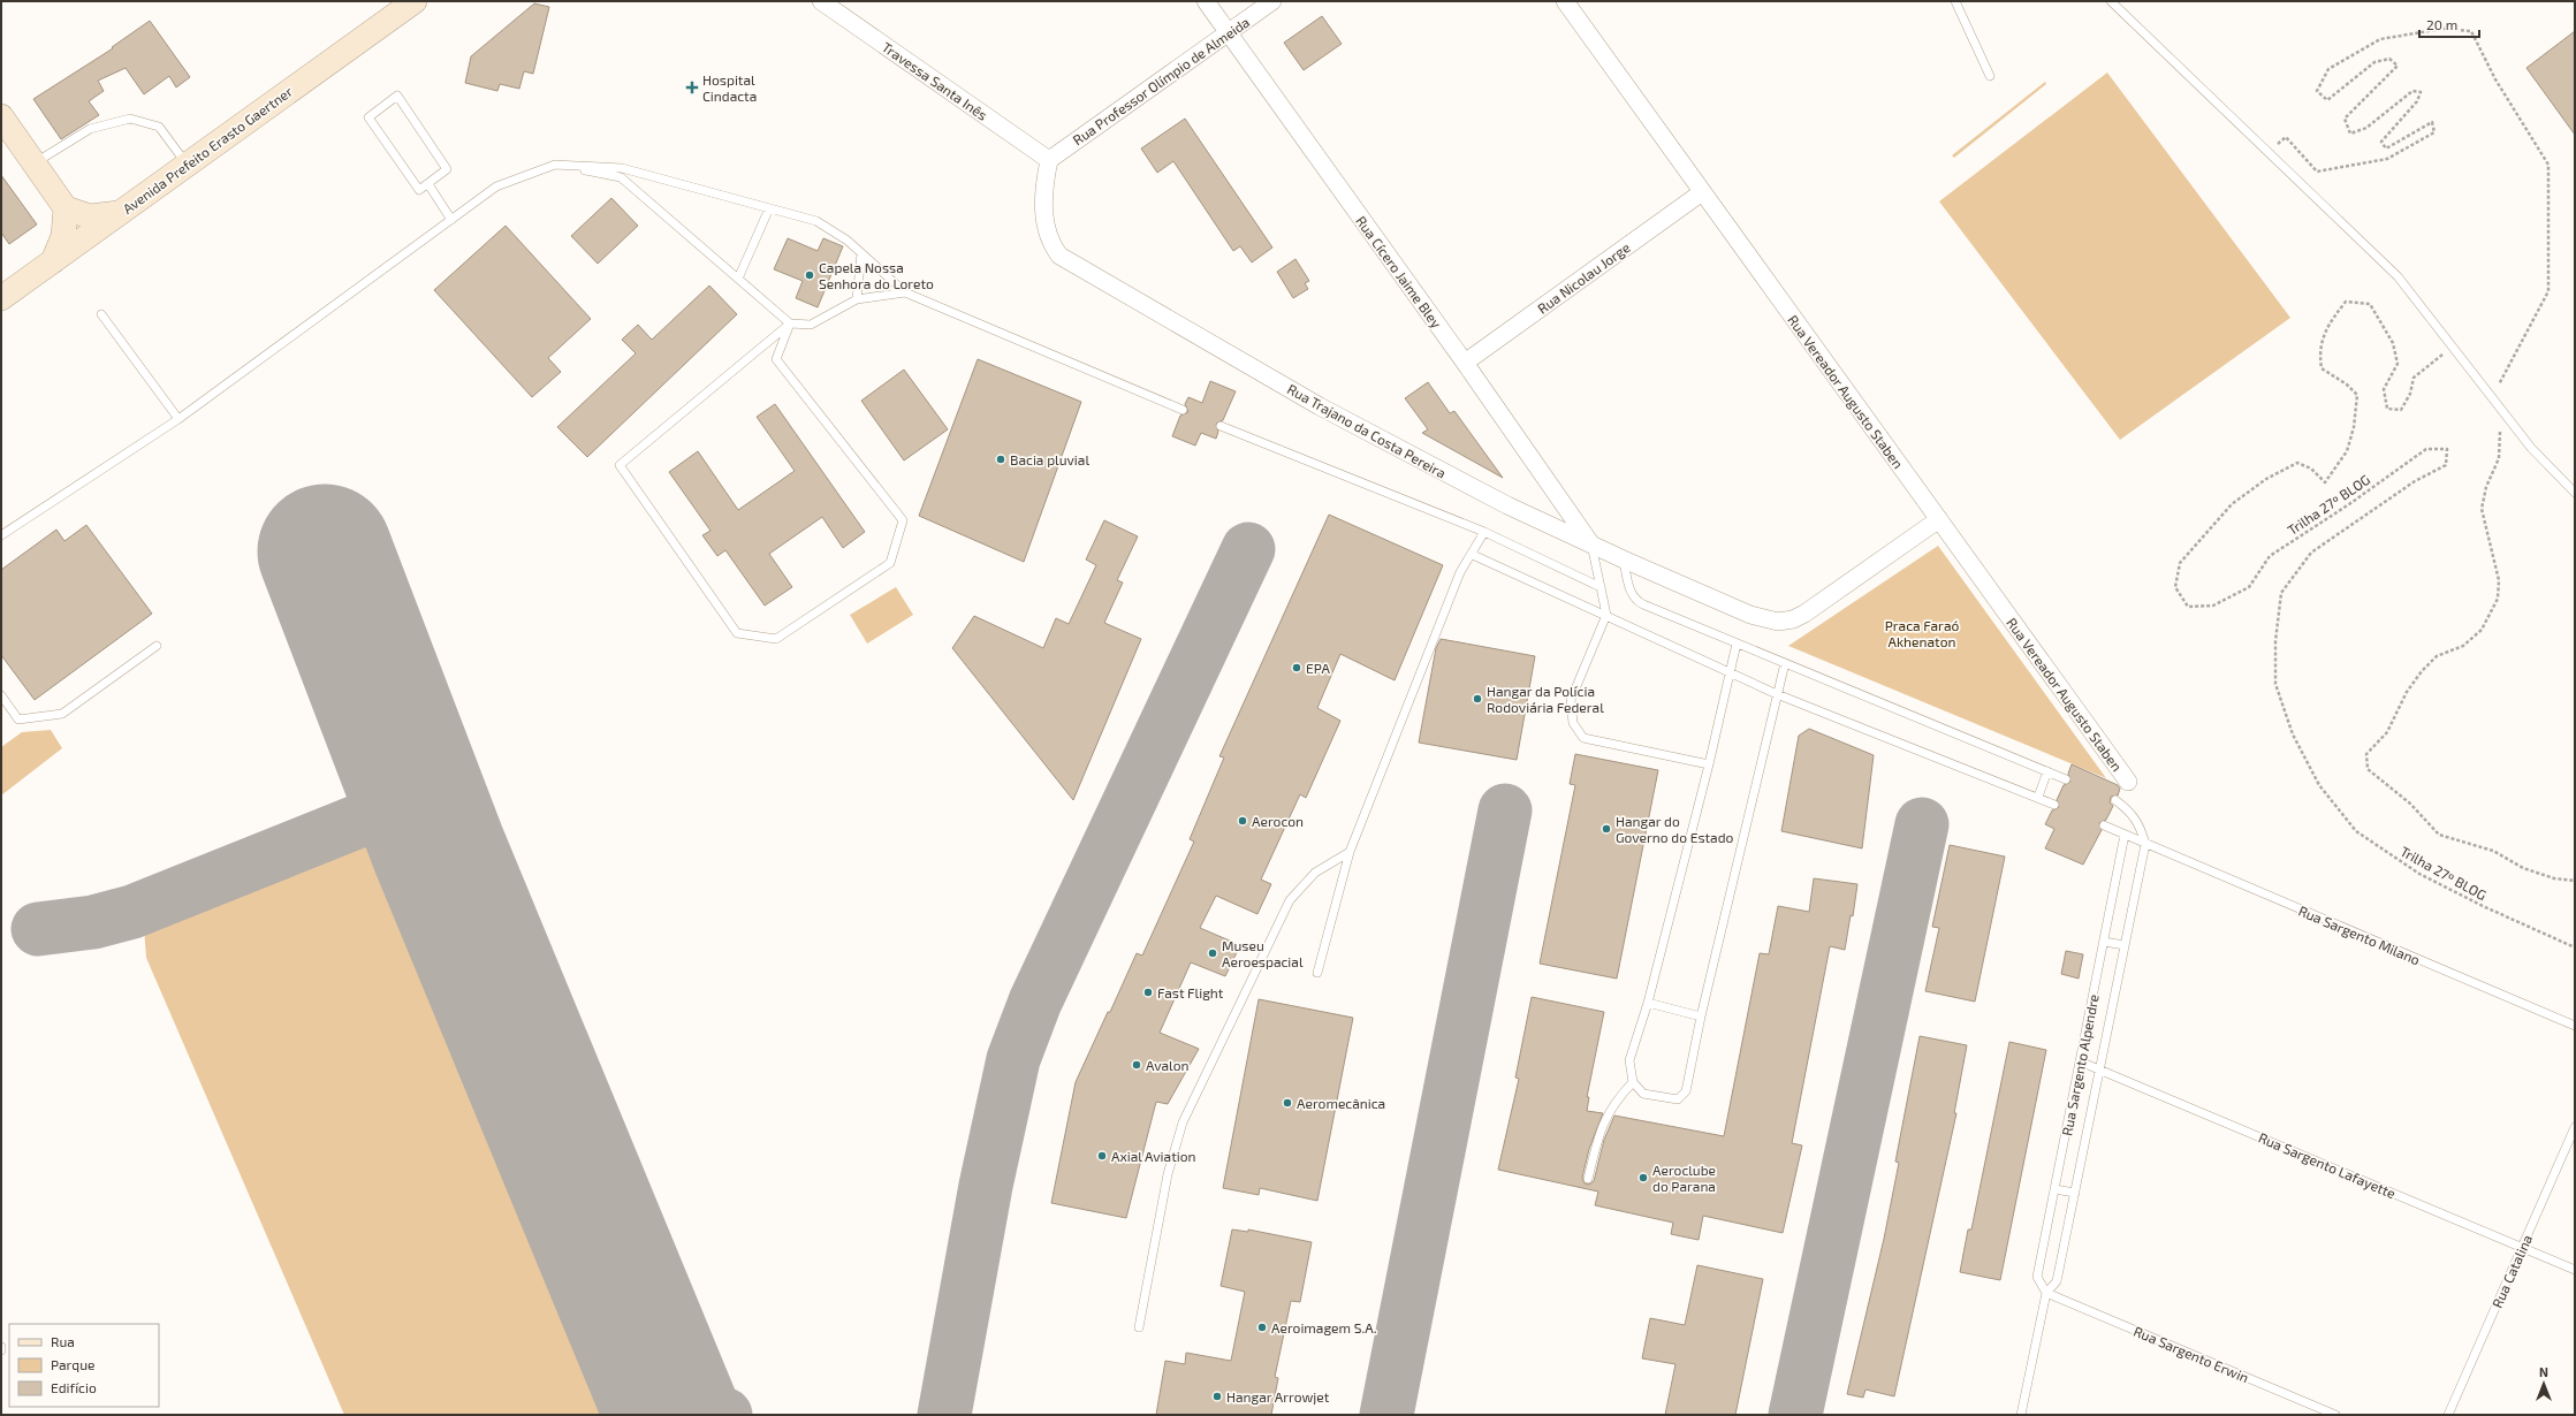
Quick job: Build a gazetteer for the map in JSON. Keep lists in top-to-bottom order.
{
  "streets": {
    "main road": ["Avenida Prefeito Erasto Gaertner"],
    "street": [
      "Travessa Santa Inês",
      "Rua Professor Olímpio de Almeida",
      "Rua Cícero Jaime Bley",
      "Rua Nicolau Jorge",
      "Rua Vereador Augusto Staben",
      "Rua Trajano da Costa Pereira"
    ],
    "lane": [
      "Rua Sargento Milano",
      "Rua Sargento Alpendre",
      "Rua Sargento Lafayette",
      "Rua Catalina",
      "Rua Sargento Erwin"
    ],
    "path": ["Trilha 27º BLOG"]
  },
  "crossings": [
    ["Travessa Santa Inês", "Rua Professor Olímpio de Almeida"],
    ["Travessa Santa Inês", "Rua Trajano da Costa Pereira"],
    ["Rua Professor Olímpio de Almeida", "Rua Cícero Jaime Bley"],
    ["Rua Professor Olímpio de Almeida", "Rua Trajano da Costa Pereira"],
    ["Rua Cícero Jaime Bley", "Rua Nicolau Jorge"],
    ["Rua Cícero Jaime Bley", "Rua Trajano da Costa Pereira"],
    ["Rua Nicolau Jorge", "Rua Vereador Augusto Staben"],
    ["Rua Vereador Augusto Staben", "Rua Trajano da Costa Pereira"],
    ["Rua Sargento Milano", "Rua Sargento Alpendre"],
    ["Rua Sargento Alpendre", "Rua Sargento Lafayette"],
    ["Rua Sargento Alpendre", "Rua Sargento Erwin"],
    ["Rua Sargento Lafayette", "Rua Catalina"]
  ],
  "parks": ["Praca Faraó Akhenaton"],
  "places": {
    "health": ["Hospital Cindacta"],
    "other": [
      "Capela Nossa Senhora do Loreto",
      "Bacia pluvial",
      "EPA",
      "Hangar da Polícia Rodoviária Federal",
      "Aerocon",
      "Hangar do Governo do Estado",
      "Museu Aeroespacial",
      "Fast Flight",
      "Avalon",
      "Aeromecânica",
      "Axial Aviation",
      "Aeroclube do Parana",
      "Aeroimagem S.A.",
      "Hangar Arrowjet"
    ]
  },
  "legend": ["Rua", "Parque", "Edifício"],
  "scale_bar": "20 m",
  "north": "top"
}
